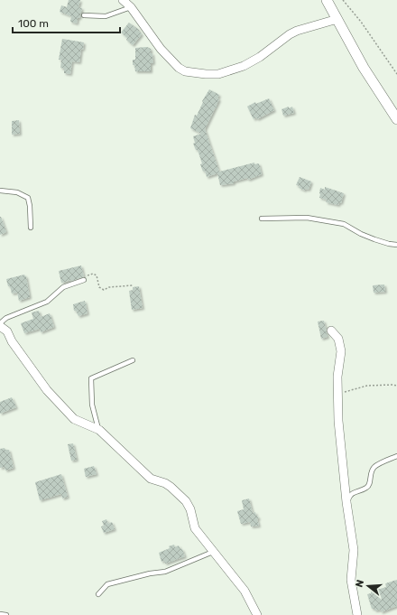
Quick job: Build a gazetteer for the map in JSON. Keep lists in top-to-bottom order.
{
  "scale_bar": "100 m",
  "north": "left"
}
